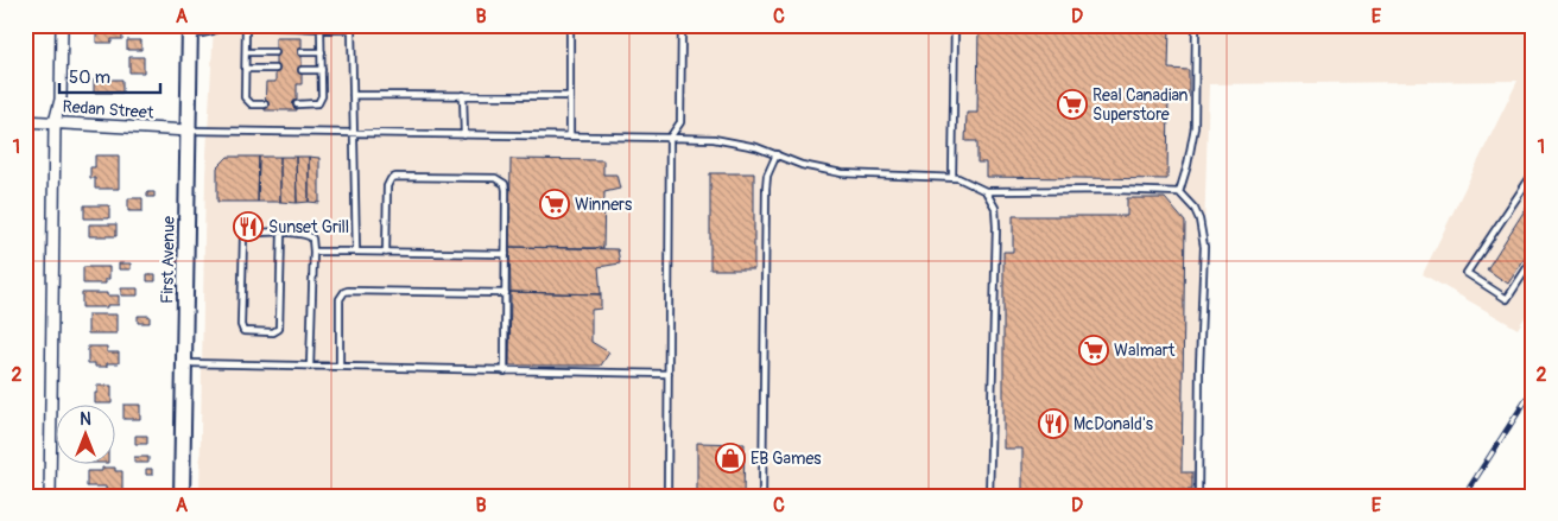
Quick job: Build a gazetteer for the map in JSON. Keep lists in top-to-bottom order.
{
  "streets": {
    "main road": ["First Avenue"],
    "street": ["Redan Street"]
  },
  "crossings": [
    ["Redan Street", "First Avenue"]
  ],
  "places": {
    "supermarket": ["Real Canadian Superstore", "Winners", "Walmart"],
    "restaurant": ["Sunset Grill", "McDonald's"],
    "shop": ["EB Games"]
  },
  "scale_bar": "50 m",
  "north": "top",
  "grid": {
    "columns": [
      "A",
      "B",
      "C",
      "D",
      "E"
    ],
    "rows": ["1", "2"]
  }
}
